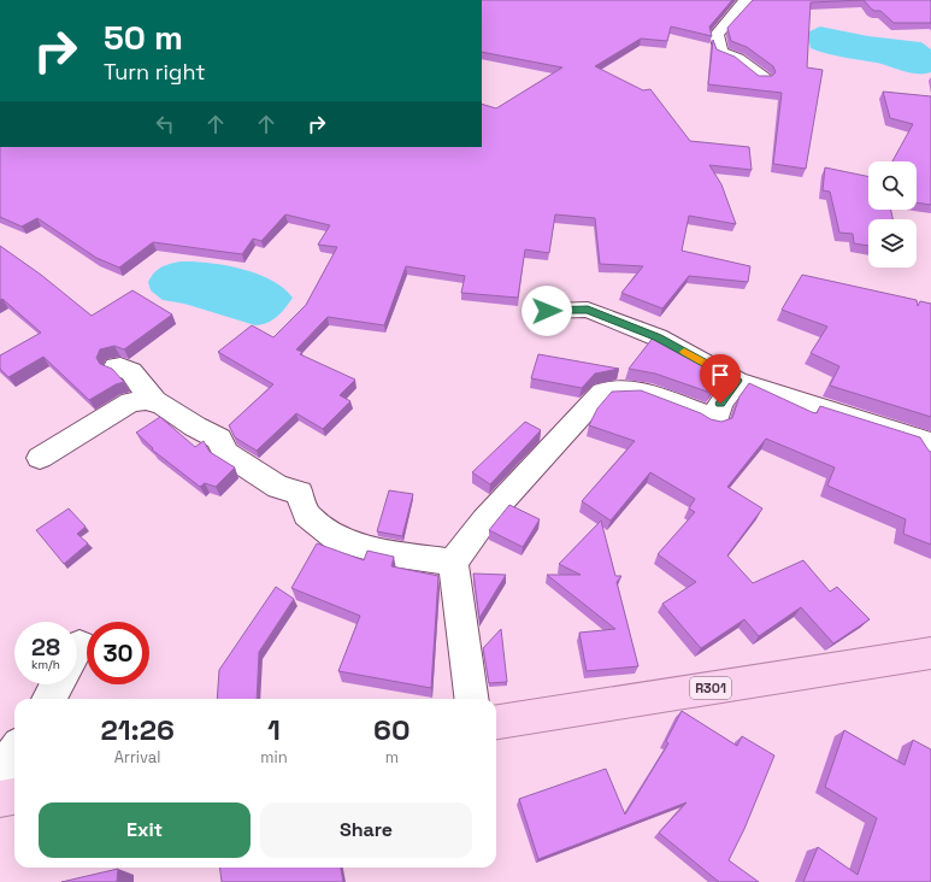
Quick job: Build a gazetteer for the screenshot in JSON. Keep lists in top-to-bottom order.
{
  "streets": {
    "main road": ["R301"]
  },
  "page": {
    "turn": ["50 m", "Turn right"],
    "speed": "28 km/h",
    "limit": "30",
    "eta": [
      "21:26",
      "Arrival",
      "1",
      "min",
      "60",
      "m"
    ],
    "buttons": ["Exit", "Share"]
  }
}
